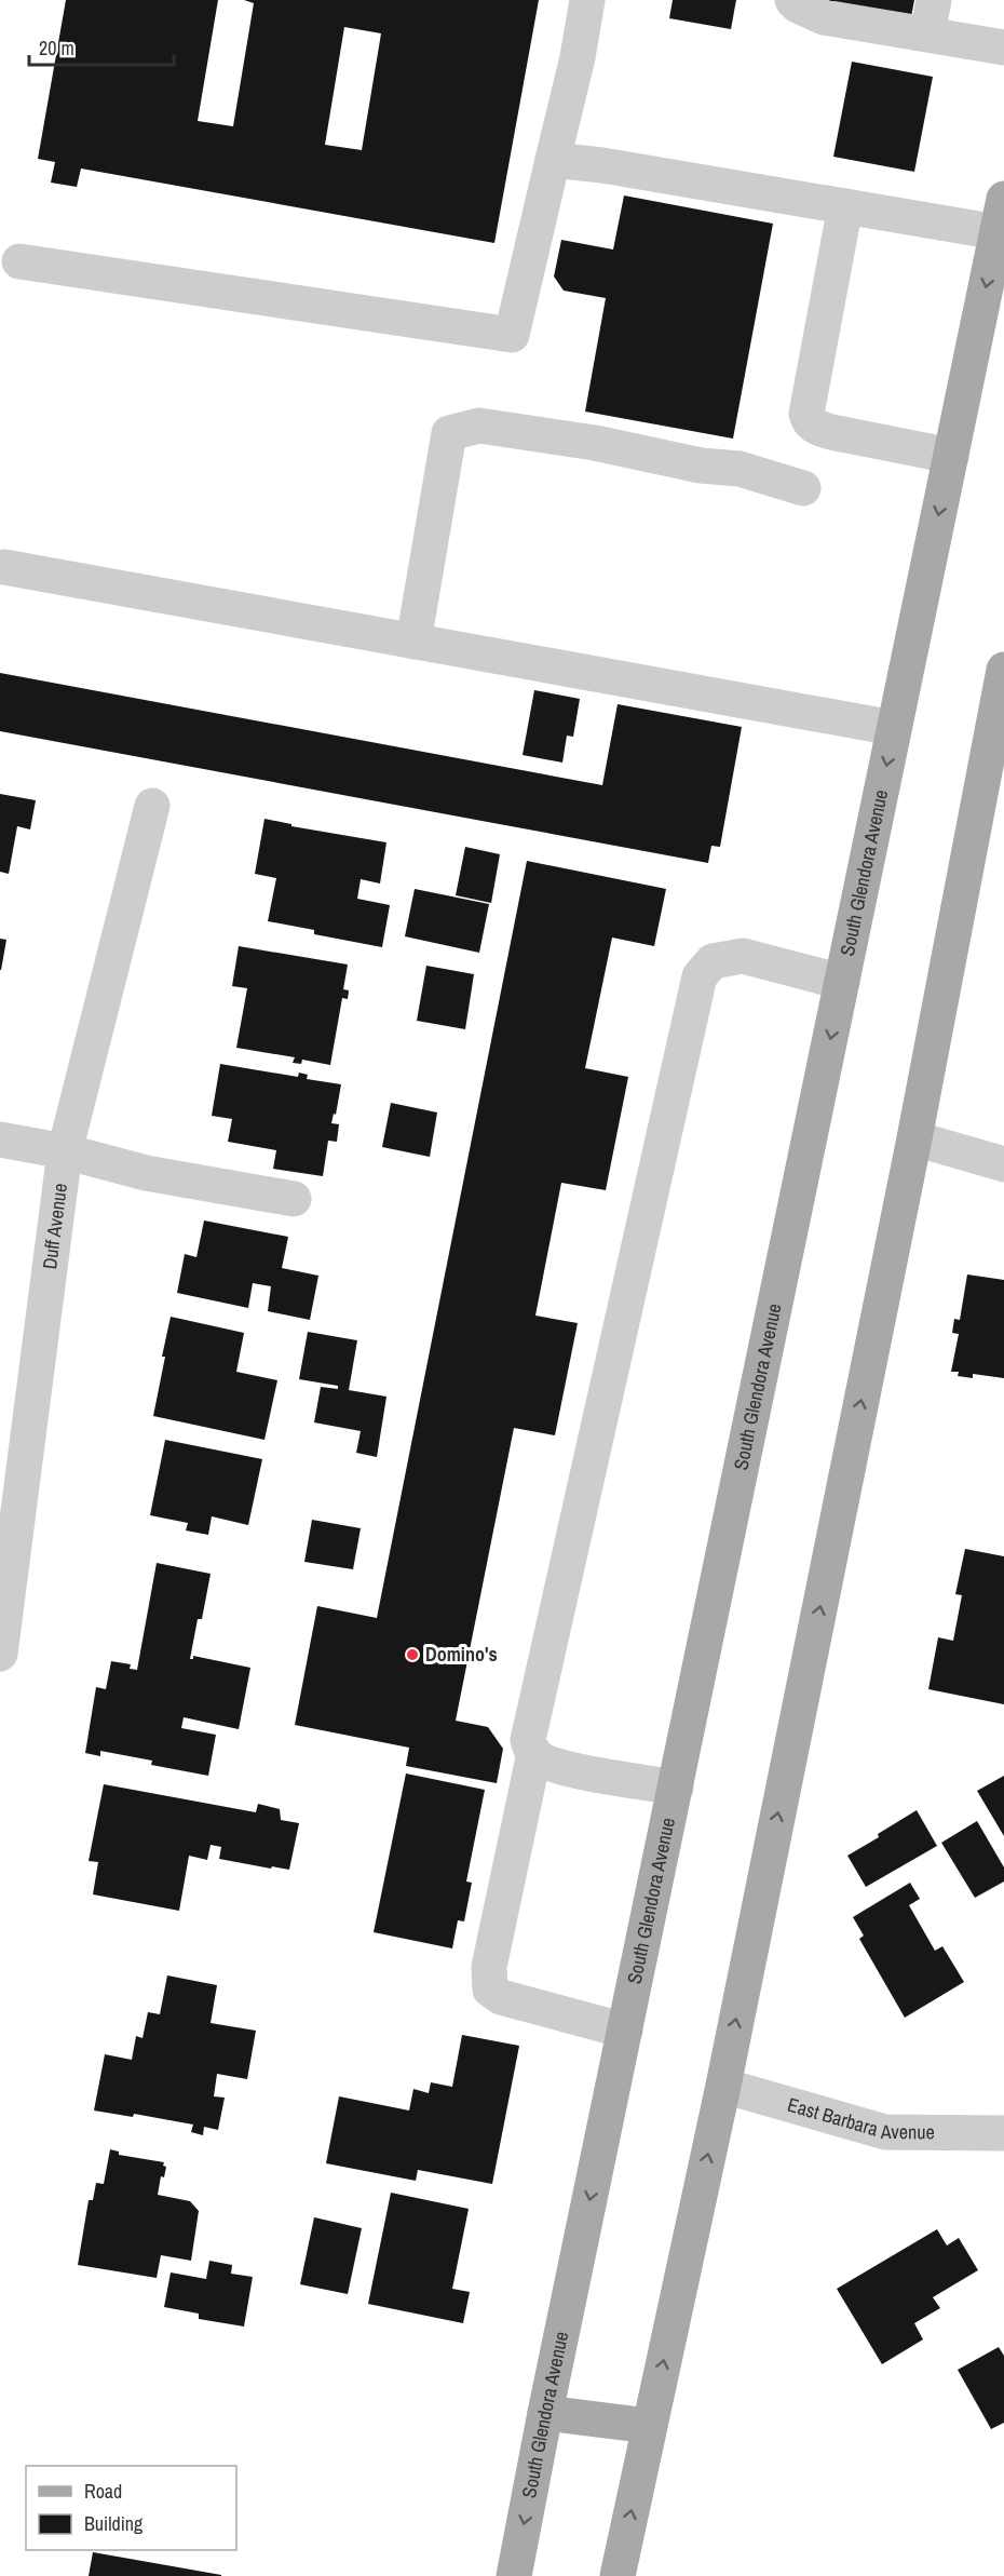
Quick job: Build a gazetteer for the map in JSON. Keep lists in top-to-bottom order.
{
  "streets": {
    "main road": ["South Glendora Avenue"],
    "street": ["Duff Avenue", "East Barbara Avenue"]
  },
  "places": ["Domino's"],
  "legend": ["Road", "Building"],
  "scale_bar": "20 m"
}
